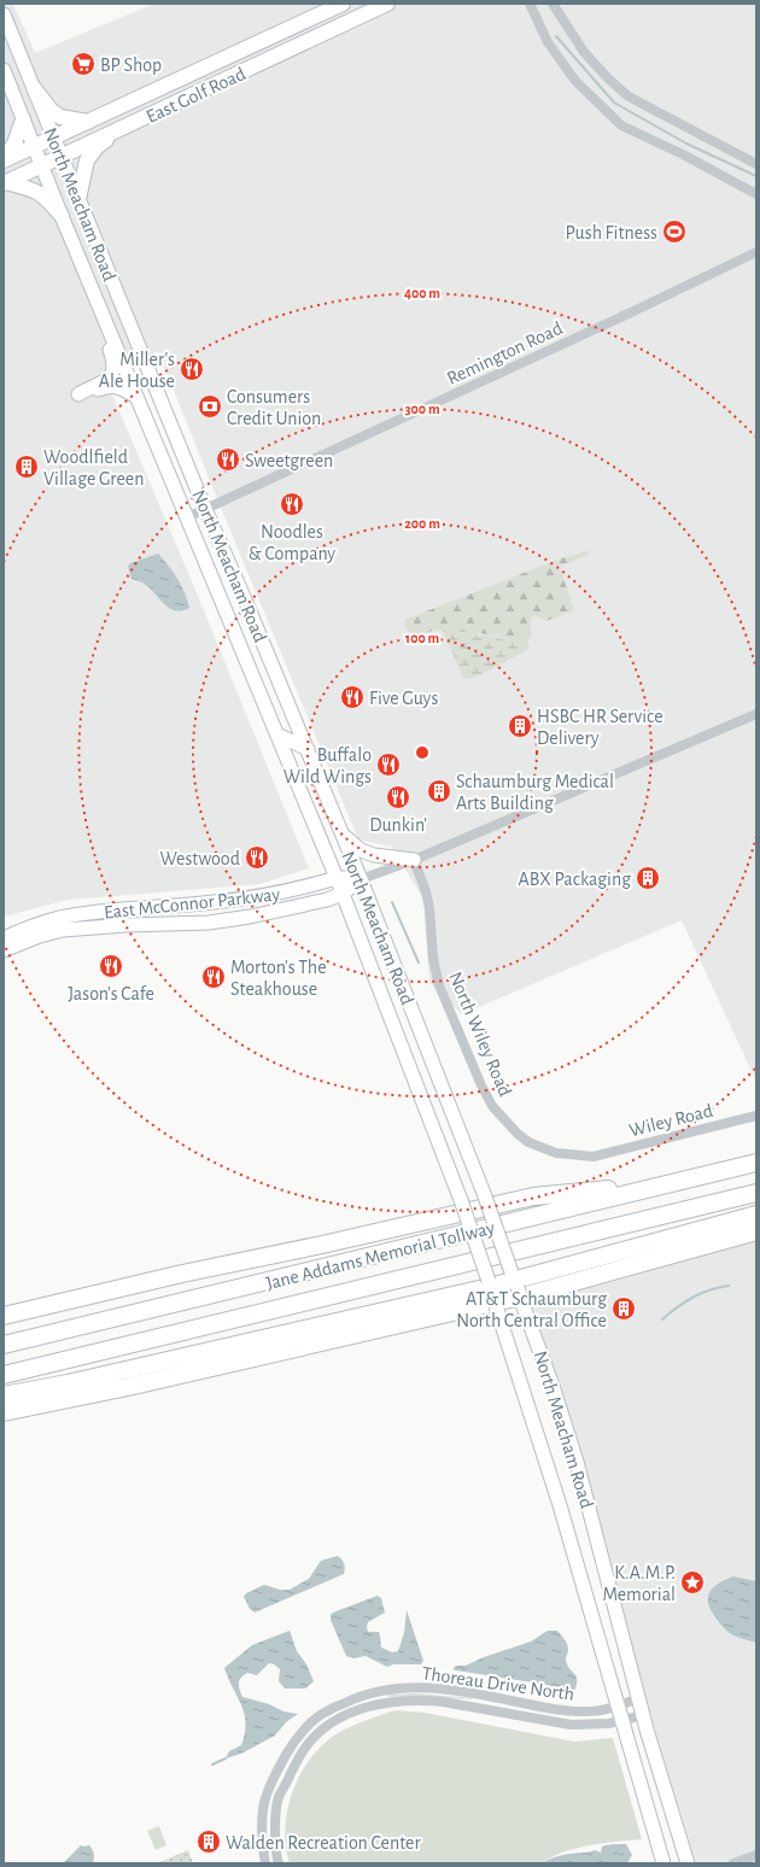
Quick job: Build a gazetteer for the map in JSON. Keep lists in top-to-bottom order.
{
  "streets": {
    "highway": ["Jane Addams Memorial Tollway"],
    "main road": ["East Golf Road", "North Meacham Road", "East McConnor Parkway"],
    "street": [
      "Remington Road",
      "North Wiley Road",
      "Wiley Road",
      "Thoreau Drive North"
    ]
  },
  "crossings": [
    ["East Golf Road", "North Meacham Road"],
    ["North Meacham Road", "Remington Road"],
    ["North Meacham Road", "East McConnor Parkway"],
    ["North Meacham Road", "Thoreau Drive North"],
    ["North Wiley Road", "Wiley Road"]
  ],
  "places": {
    "supermarket": ["BP Shop"],
    "sports": ["Push Fitness"],
    "restaurant": [
      "Miller's Ale House",
      "Sweetgreen",
      "Noodles & Company",
      "Five Guys",
      "Buffalo Wild Wings",
      "Dunkin'",
      "Westwood",
      "Jason's Cafe",
      "Morton's The Steakhouse"
    ],
    "bank": ["Consumers Credit Union"],
    "building": [
      "Woodlfield Village Green",
      "HSBC HR Service Delivery",
      "Schaumburg Medical Arts Building",
      "ABX Packaging",
      "AT&T Schaumburg North Central Office",
      "Walden Recreation Center"
    ],
    "place": ["K.A.M.P. Memorial"]
  },
  "rings": [
    "400 m",
    "300 m",
    "200 m",
    "100 m"
  ]
}
